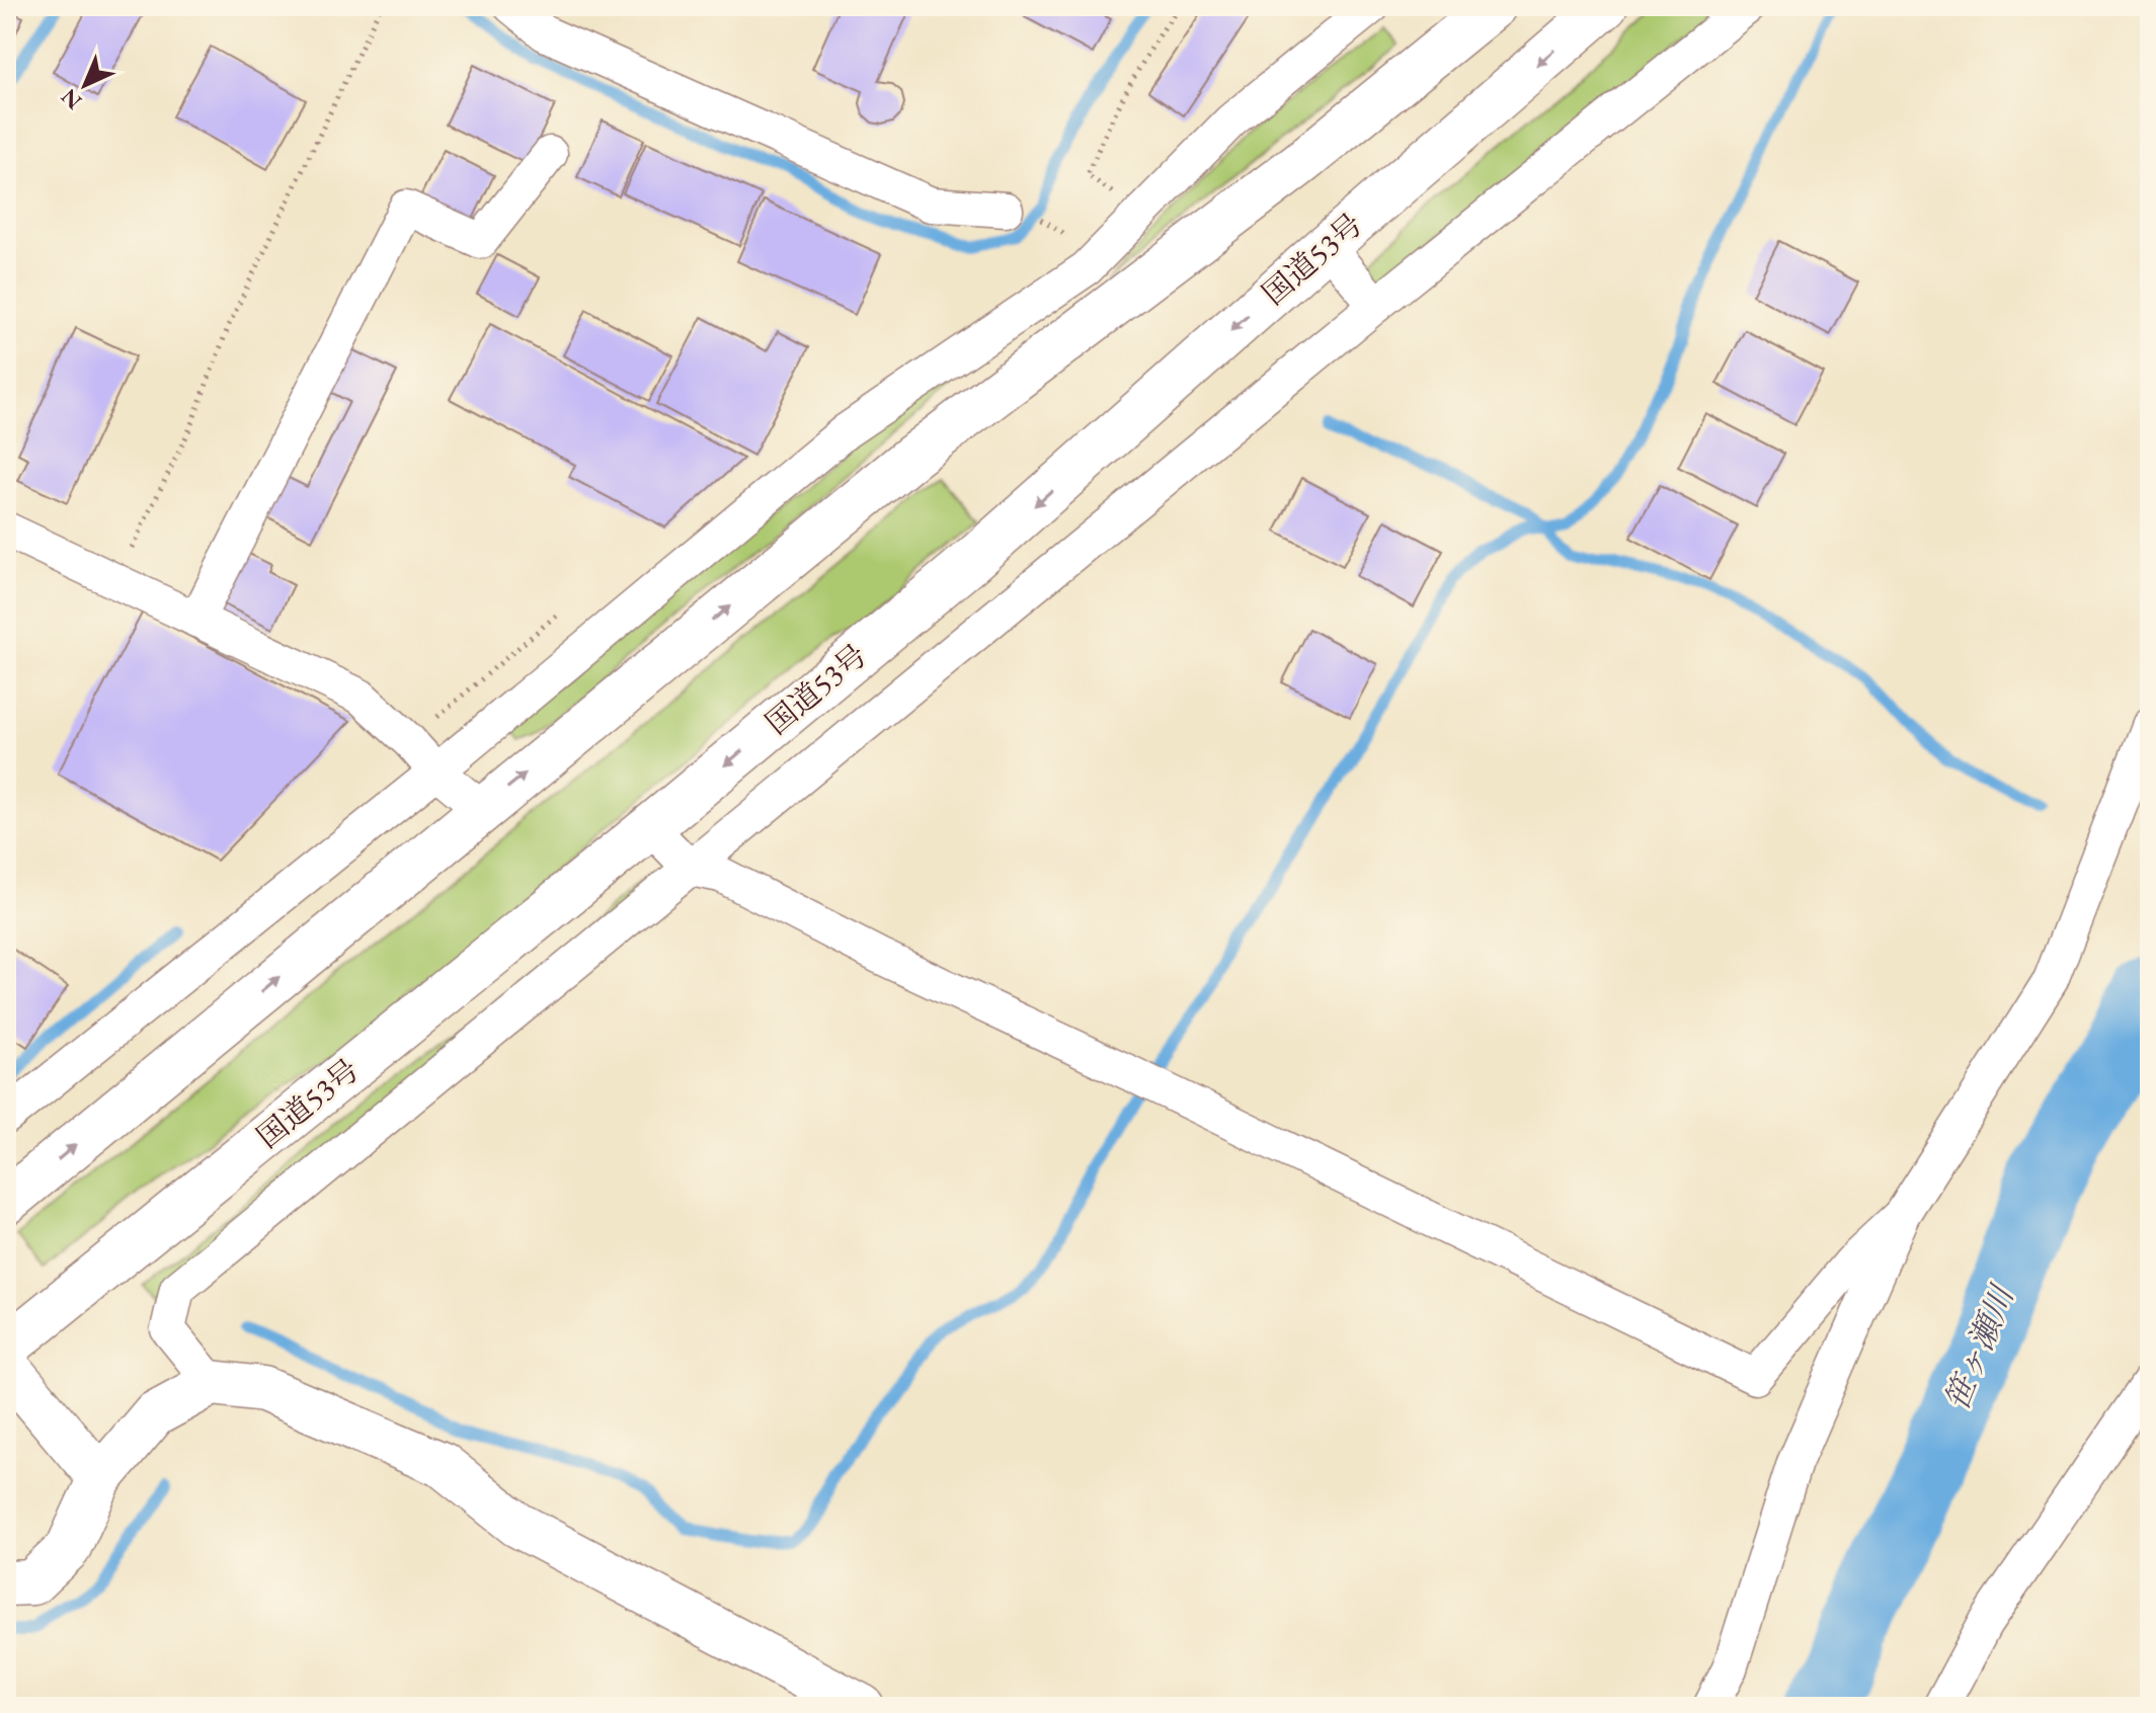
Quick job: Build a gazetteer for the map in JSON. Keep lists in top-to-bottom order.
{
  "streets": {
    "main road": ["国道53号"]
  },
  "water": ["笹ヶ瀬川"],
  "north": "bottom left"
}
